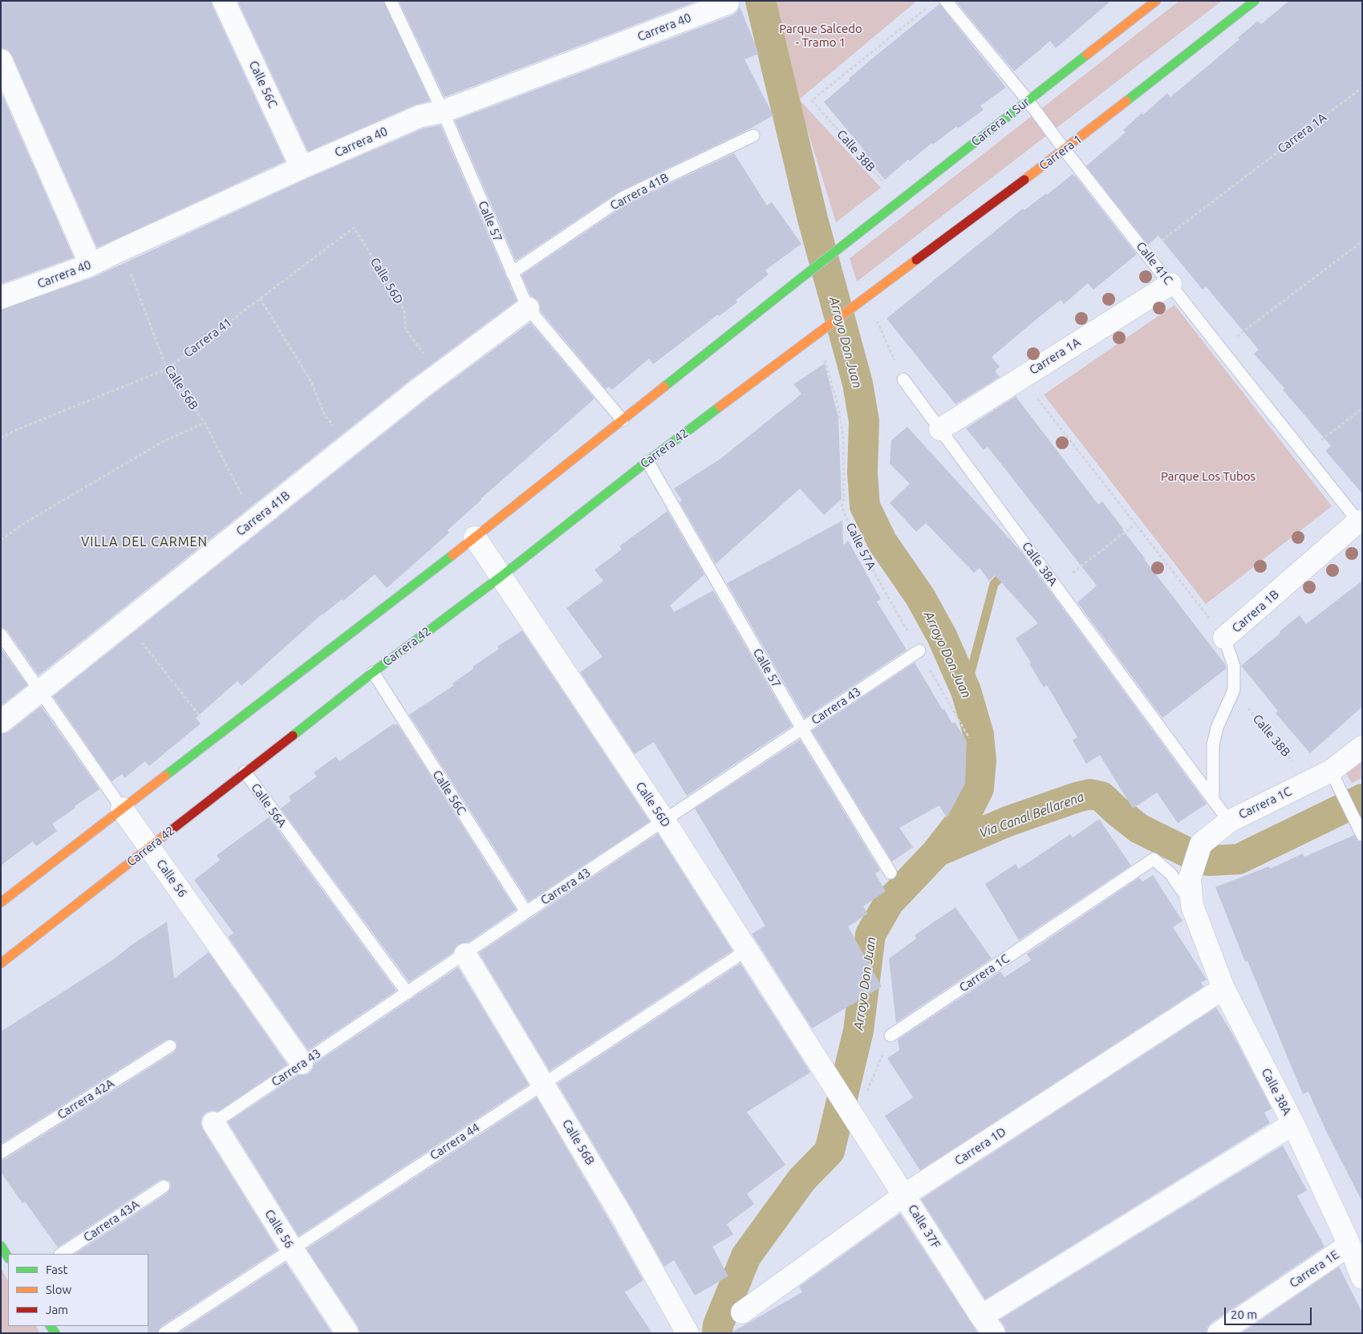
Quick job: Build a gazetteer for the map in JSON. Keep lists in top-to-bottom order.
{
  "streets": {
    "street": [
      "Carrera 40",
      "Calle 56C",
      "Carrera 1 Sur",
      "Carrera 1A",
      "Carrera 1",
      "Carrera 41B",
      "Calle 56D",
      "Calle 56B",
      "Carrera 42",
      "Calle 38A",
      "Carrera 1B",
      "Carrera 1C",
      "Calle 56",
      "Carrera 1D",
      "Calle 37F",
      "Carrera 1E"
    ],
    "lane": [
      "Calle 57",
      "Calle 41C",
      "Carrera 43",
      "Calle 56A",
      "Carrera 42A",
      "Carrera 44",
      "Carrera 43A"
    ],
    "path": ["Calle 38B", "Carrera 41", "Calle 57A"]
  },
  "crossings": [
    ["Carrera 40", "Calle 56C"],
    ["Carrera 40", "Calle 57"],
    ["Carrera 40", "Calle 56B"],
    ["Calle 56C", "Carrera 42"],
    ["Calle 56C", "Carrera 43"],
    ["Carrera 1 Sur", "Calle 38B"],
    ["Carrera 1 Sur", "Calle 57"],
    ["Carrera 1 Sur", "Calle 41C"],
    ["Carrera 1A", "Calle 41C"],
    ["Carrera 1A", "Calle 38A"],
    ["Calle 38B", "Carrera 1B"],
    ["Calle 38B", "Carrera 1C"],
    ["Carrera 1", "Calle 41C"],
    ["Carrera 1", "Carrera 42"],
    ["Carrera 1", "Calle 57A"],
    ["Carrera 41B", "Calle 57"],
    ["Carrera 41B", "Calle 56D"],
    ["Carrera 41B", "Calle 56B"],
    ["Carrera 41B", "Calle 56"],
    ["Calle 57", "Carrera 42"],
    ["Calle 57", "Carrera 43"],
    ["Calle 41C", "Carrera 1B"],
    ["Calle 56D", "Carrera 41"],
    ["Calle 56D", "Carrera 42"],
    ["Calle 56D", "Carrera 43"],
    ["Calle 56D", "Carrera 44"],
    ["Calle 56D", "Calle 37F"],
    ["Carrera 41", "Calle 56B"],
    ["Calle 56B", "Carrera 43"],
    ["Calle 56B", "Carrera 44"],
    ["Carrera 42", "Calle 57A"],
    ["Carrera 42", "Calle 56A"],
    ["Carrera 42", "Calle 56"],
    ["Calle 57A", "Carrera 43"],
    ["Calle 38A", "Carrera 1B"],
    ["Calle 38A", "Carrera 1C"],
    ["Calle 38A", "Carrera 1D"],
    ["Calle 38A", "Carrera 1E"],
    ["Carrera 43", "Calle 56A"],
    ["Carrera 43", "Calle 56"],
    ["Calle 56", "Carrera 44"],
    ["Carrera 1D", "Calle 37F"]
  ],
  "districts": ["VILLA DEL CARMEN"],
  "water": ["Arroyo Don Juan", "Via Canal Bellarena"],
  "parks": ["Parque Salcedo - Tramo 1", "Parque Los Tubos"],
  "legend": ["Fast", "Slow", "Jam"],
  "scale_bar": "20 m"
}
